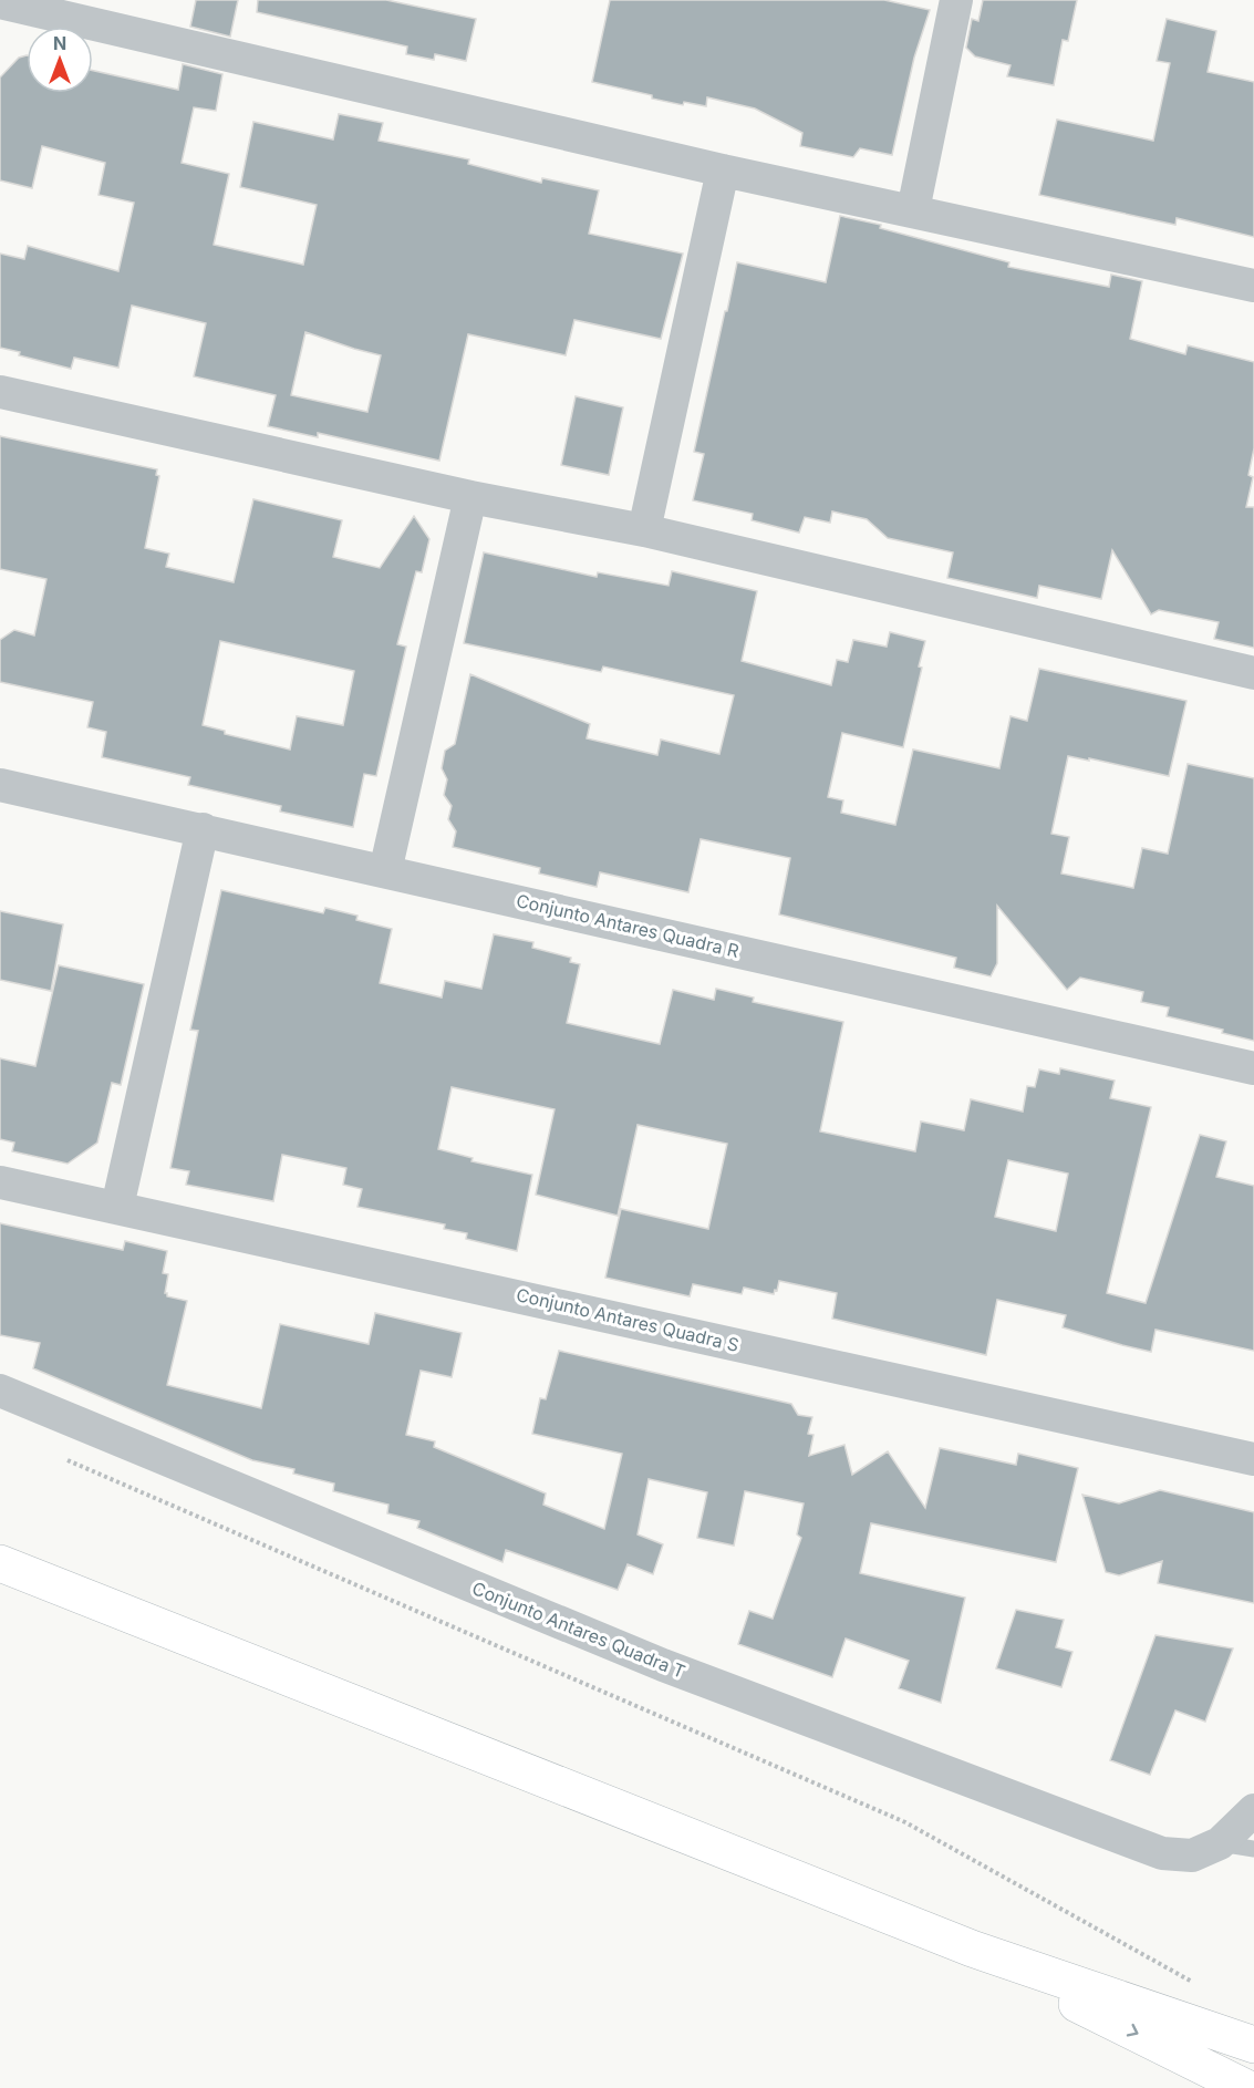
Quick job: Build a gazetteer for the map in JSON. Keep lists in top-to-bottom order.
{
  "streets": {
    "street": ["Conjunto Antares Quadra R", "Conjunto Antares Quadra S", "Conjunto Antares Quadra T"]
  },
  "north": "top"
}
